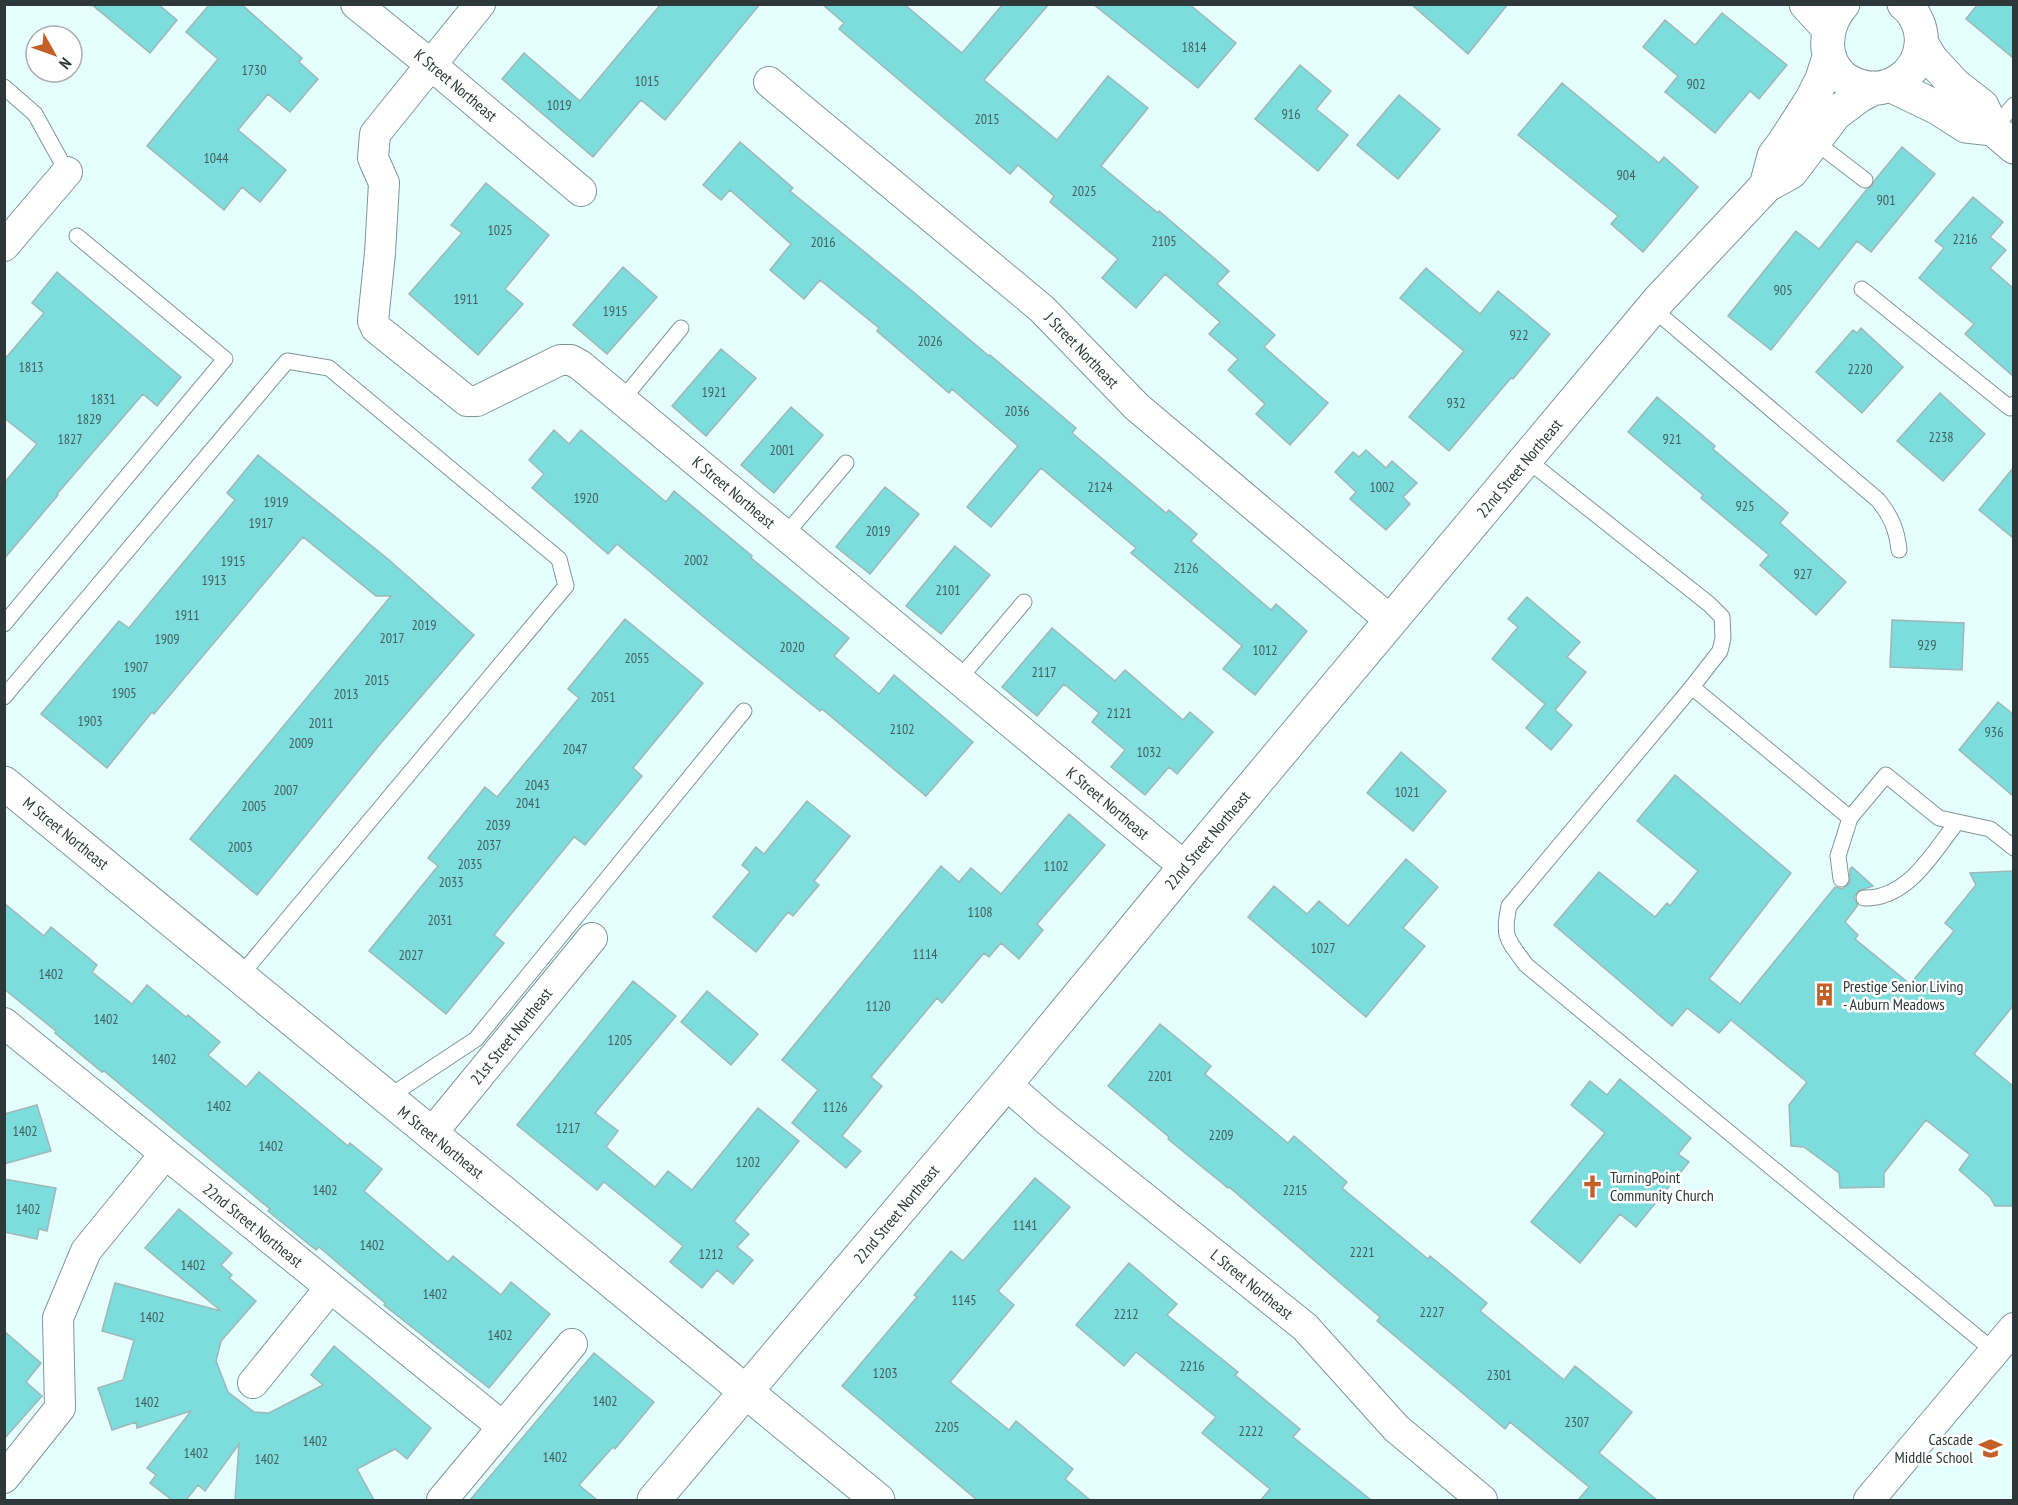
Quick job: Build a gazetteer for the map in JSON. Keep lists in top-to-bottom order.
{
  "streets": {
    "street": [
      "K Street Northeast",
      "J Street Northeast",
      "22nd Street Northeast",
      "M Street Northeast",
      "21st Street Northeast",
      "L Street Northeast"
    ]
  },
  "crossings": [
    ["K Street Northeast", "22nd Street Northeast"],
    ["J Street Northeast", "22nd Street Northeast"],
    ["22nd Street Northeast", "M Street Northeast"],
    ["22nd Street Northeast", "L Street Northeast"],
    ["M Street Northeast", "21st Street Northeast"]
  ],
  "places": {
    "building": ["Prestige Senior Living - Auburn Meadows"],
    "church": ["TurningPoint Community Church"],
    "school or university": ["Cascade Middle School"]
  },
  "house_numbers": [
    "1814",
    "1730",
    "1015",
    "902",
    "1019",
    "916",
    "2015",
    "1044",
    "904",
    "2025",
    "901",
    "1025",
    "2216",
    "2105",
    "2016",
    "905",
    "1911",
    "1915",
    "922",
    "2026",
    "1813",
    "2220",
    "1921",
    "1831",
    "932",
    "2036",
    "1829",
    "2238",
    "1827",
    "921",
    "2001",
    "2124",
    "1002",
    "1920",
    "1919",
    "925",
    "1917",
    "2019",
    "2002",
    "1915",
    "2126",
    "927",
    "1913",
    "2101",
    "1911",
    "2019",
    "2017",
    "1909",
    "929",
    "2020",
    "1012",
    "2055",
    "1907",
    "2117",
    "2015",
    "1905",
    "2013",
    "2051",
    "2121",
    "1903",
    "2011",
    "2102",
    "936",
    "2009",
    "2047",
    "1032",
    "2043",
    "2007",
    "1021",
    "2041",
    "2005",
    "2039",
    "2037",
    "2003",
    "2035",
    "1102",
    "2033",
    "1108",
    "2031",
    "1027",
    "1114",
    "2027",
    "1402",
    "1120",
    "1402",
    "1205",
    "1402",
    "2201",
    "1402",
    "1126",
    "1217",
    "1402",
    "2209",
    "1402",
    "1202",
    "1402",
    "2215",
    "1402",
    "1141",
    "1402",
    "2221",
    "1212",
    "1402",
    "1402",
    "1145",
    "2227",
    "2212",
    "1402",
    "1402",
    "2216",
    "1203",
    "2301",
    "1402",
    "1402",
    "2307",
    "2205",
    "2222",
    "1402",
    "1402",
    "1402",
    "1402"
  ],
  "north": "bottom right"
}
